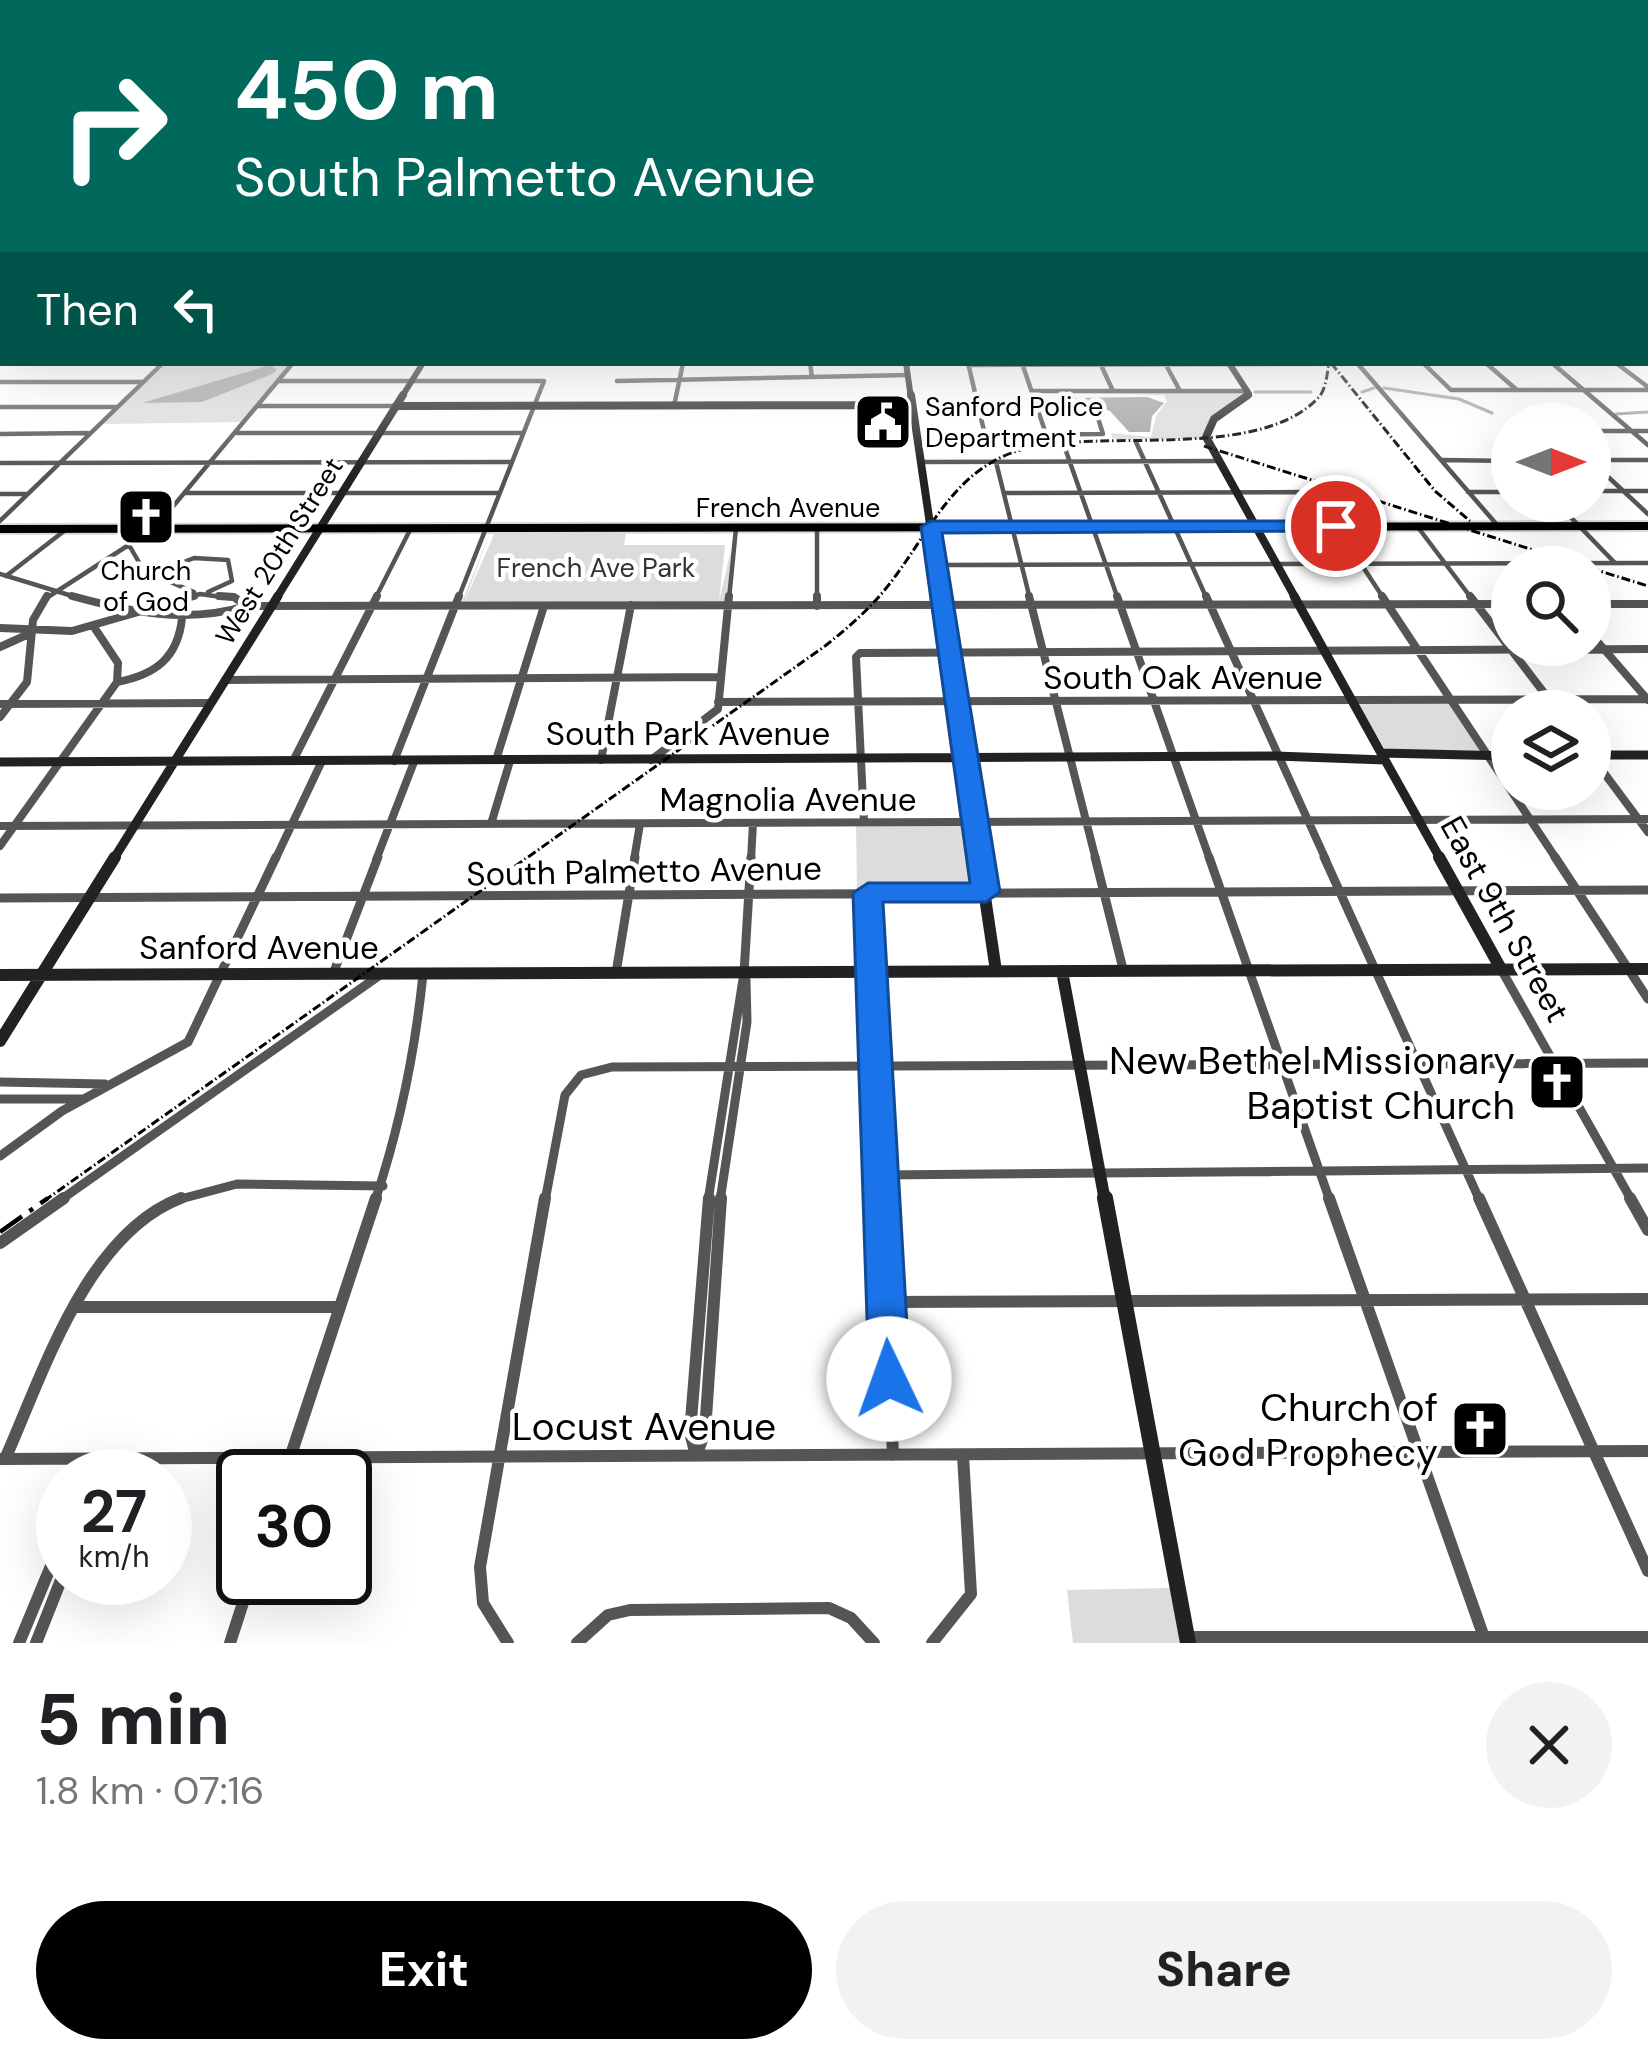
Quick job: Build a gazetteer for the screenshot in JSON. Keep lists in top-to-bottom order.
{
  "streets": {
    "main road": ["French Avenue"],
    "street": [
      "West 20th Street",
      "South Oak Avenue",
      "South Park Avenue",
      "Magnolia Avenue",
      "South Palmetto Avenue",
      "East 9th Street",
      "Sanford Avenue",
      "Locust Avenue"
    ]
  },
  "crossings": [
    ["French Avenue", "West 20th Street"],
    ["French Avenue", "East 9th Street"],
    ["West 20th Street", "South Park Avenue"],
    ["West 20th Street", "Magnolia Avenue"],
    ["West 20th Street", "South Palmetto Avenue"],
    ["West 20th Street", "Sanford Avenue"],
    ["South Oak Avenue", "East 9th Street"],
    ["South Park Avenue", "East 9th Street"],
    ["Magnolia Avenue", "East 9th Street"],
    ["South Palmetto Avenue", "East 9th Street"],
    ["East 9th Street", "Sanford Avenue"]
  ],
  "parks": ["French Ave Park"],
  "places": {
    "public building": ["Sanford Police Department"],
    "church": ["Church of God", "New Bethel Missionary Baptist Church", "Church of God Prophecy"]
  },
  "north": "right",
  "page": {
    "turn": ["450 m", "South Palmetto Avenue"],
    "then": "Then",
    "speed": "27 km/h",
    "limit": "30",
    "heading": ["5 min", "1.8 km · 07:16"],
    "buttons": ["Exit", "Share"]
  }
}
